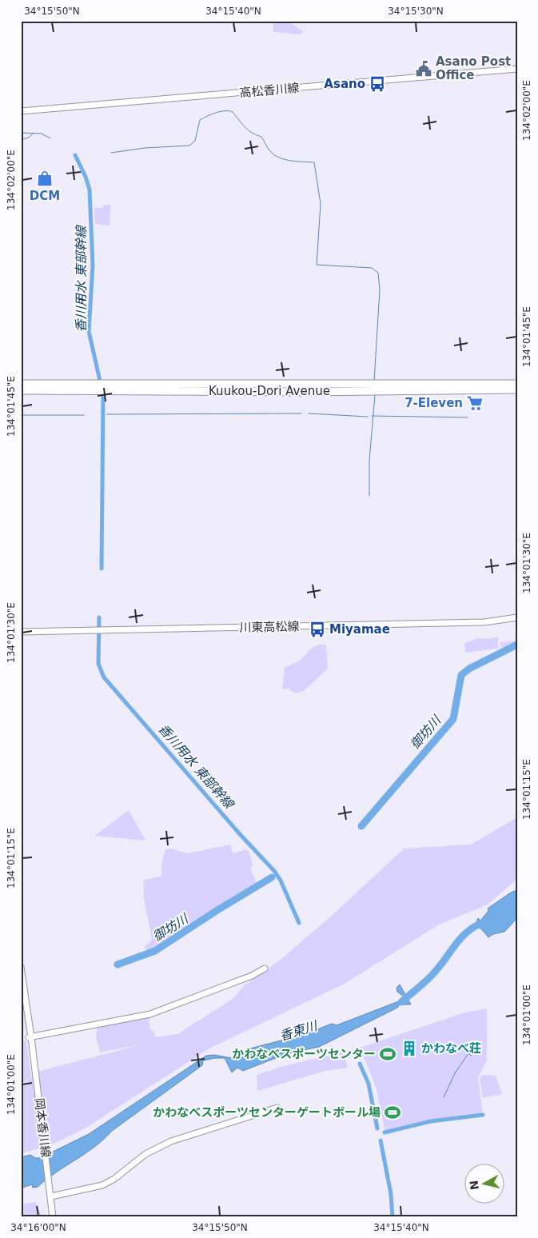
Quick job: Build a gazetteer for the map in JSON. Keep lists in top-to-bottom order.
{
  "streets": {
    "highway": ["Kuukou-Dori Avenue"],
    "main road": ["高松香川線", "川東高松線", "岡本香川線"]
  },
  "water": ["香川用水 東部幹線", "御坊川", "香東川"],
  "places": {
    "public building": ["Asano Post Office"],
    "bus stop": ["Asano", "Miyamae"],
    "shop": ["DCM"],
    "supermarket": ["7-Eleven"],
    "building": ["かわなべ荘"],
    "sports": ["かわなべスポーツセンター", "かわなべスポーツセンターゲートボール場"]
  },
  "north": "left",
  "coordinates": [
    "34°15'50\"N",
    "34°15'40\"N",
    "34°15'30\"N",
    "134°02'00\"E",
    "134°01'45\"E",
    "134°01'30\"E",
    "134°01'15\"E",
    "134°01'00\"E",
    "34°16'00\"N"
  ]
}
